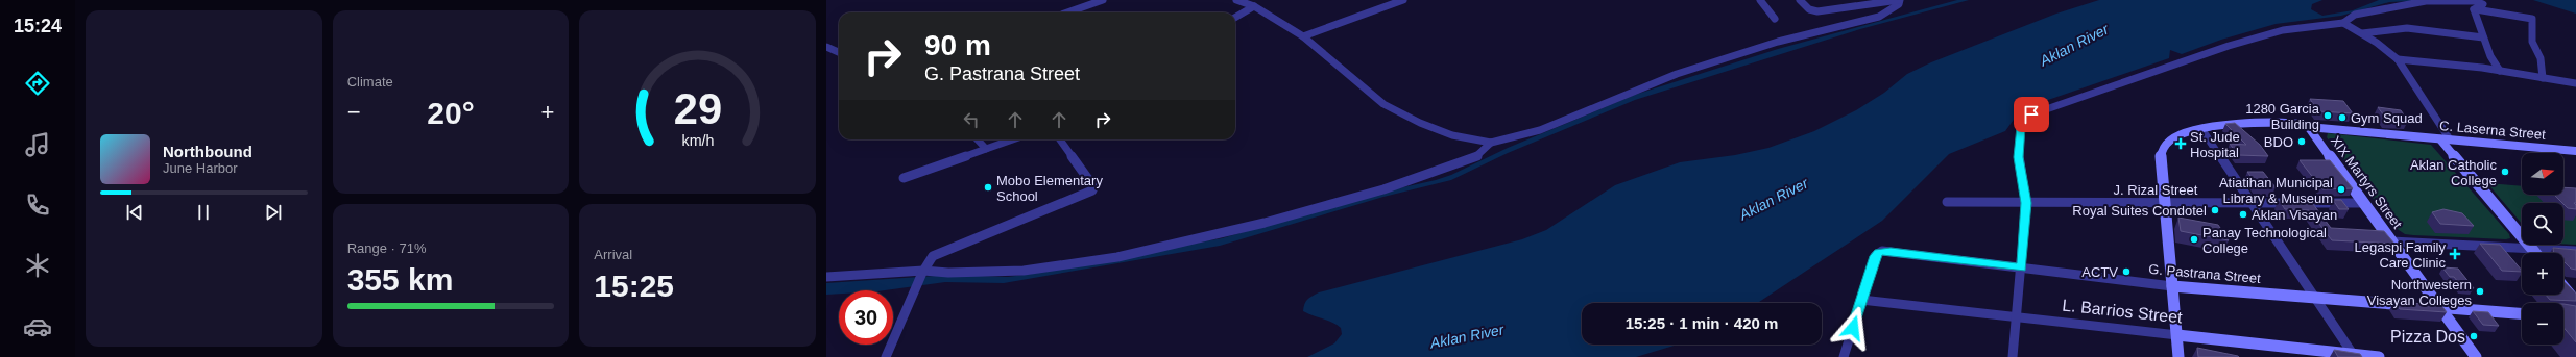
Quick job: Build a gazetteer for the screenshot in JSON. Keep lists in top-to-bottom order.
{
  "streets": {
    "street": [
      "C. Laserna Street",
      "XIX Martyrs Street",
      "J. Rizal Street",
      "G. Pastrana Street",
      "L. Barrios Street"
    ]
  },
  "crossings": [
    ["C. Laserna Street", "XIX Martyrs Street"],
    ["C. Laserna Street", "J. Rizal Street"],
    ["C. Laserna Street", "G. Pastrana Street"],
    ["C. Laserna Street", "L. Barrios Street"],
    ["XIX Martyrs Street", "J. Rizal Street"],
    ["XIX Martyrs Street", "G. Pastrana Street"],
    ["G. Pastrana Street", "L. Barrios Street"]
  ],
  "water": ["Aklan River"],
  "places": {
    "other": [
      "1280 Garcia Building",
      "Gym Squad",
      "BDO",
      "Aklan Catholic College",
      "Mobo Elementary School",
      "Atiatihan Municipal Library & Museum",
      "Royal Suites Condotel",
      "Aklan Visayan",
      "Panay Technological College",
      "ACTV",
      "Northwestern Visayan Colleges",
      "Pizza Dos"
    ],
    "health": ["St. Jude Hospital", "Legaspi Family Care Clinic"]
  },
  "north": "right",
  "page": {
    "tabs": "15:24",
    "tile": [
      "Climate",
      ["Range · 71%", "355 km"],
      ["Arrival", "15:25"]
    ],
    "turn": ["90 m", "G. Pastrana Street"],
    "heat": ["−", "20°", "+"],
    "song": ["Northbound", "June Harbor"],
    "map_buttons": ["+", "−"],
    "limit": "30",
    "trip": "15:25 · 1 min · 420 m",
    "gauge": ["29", "km/h"]
  }
}
